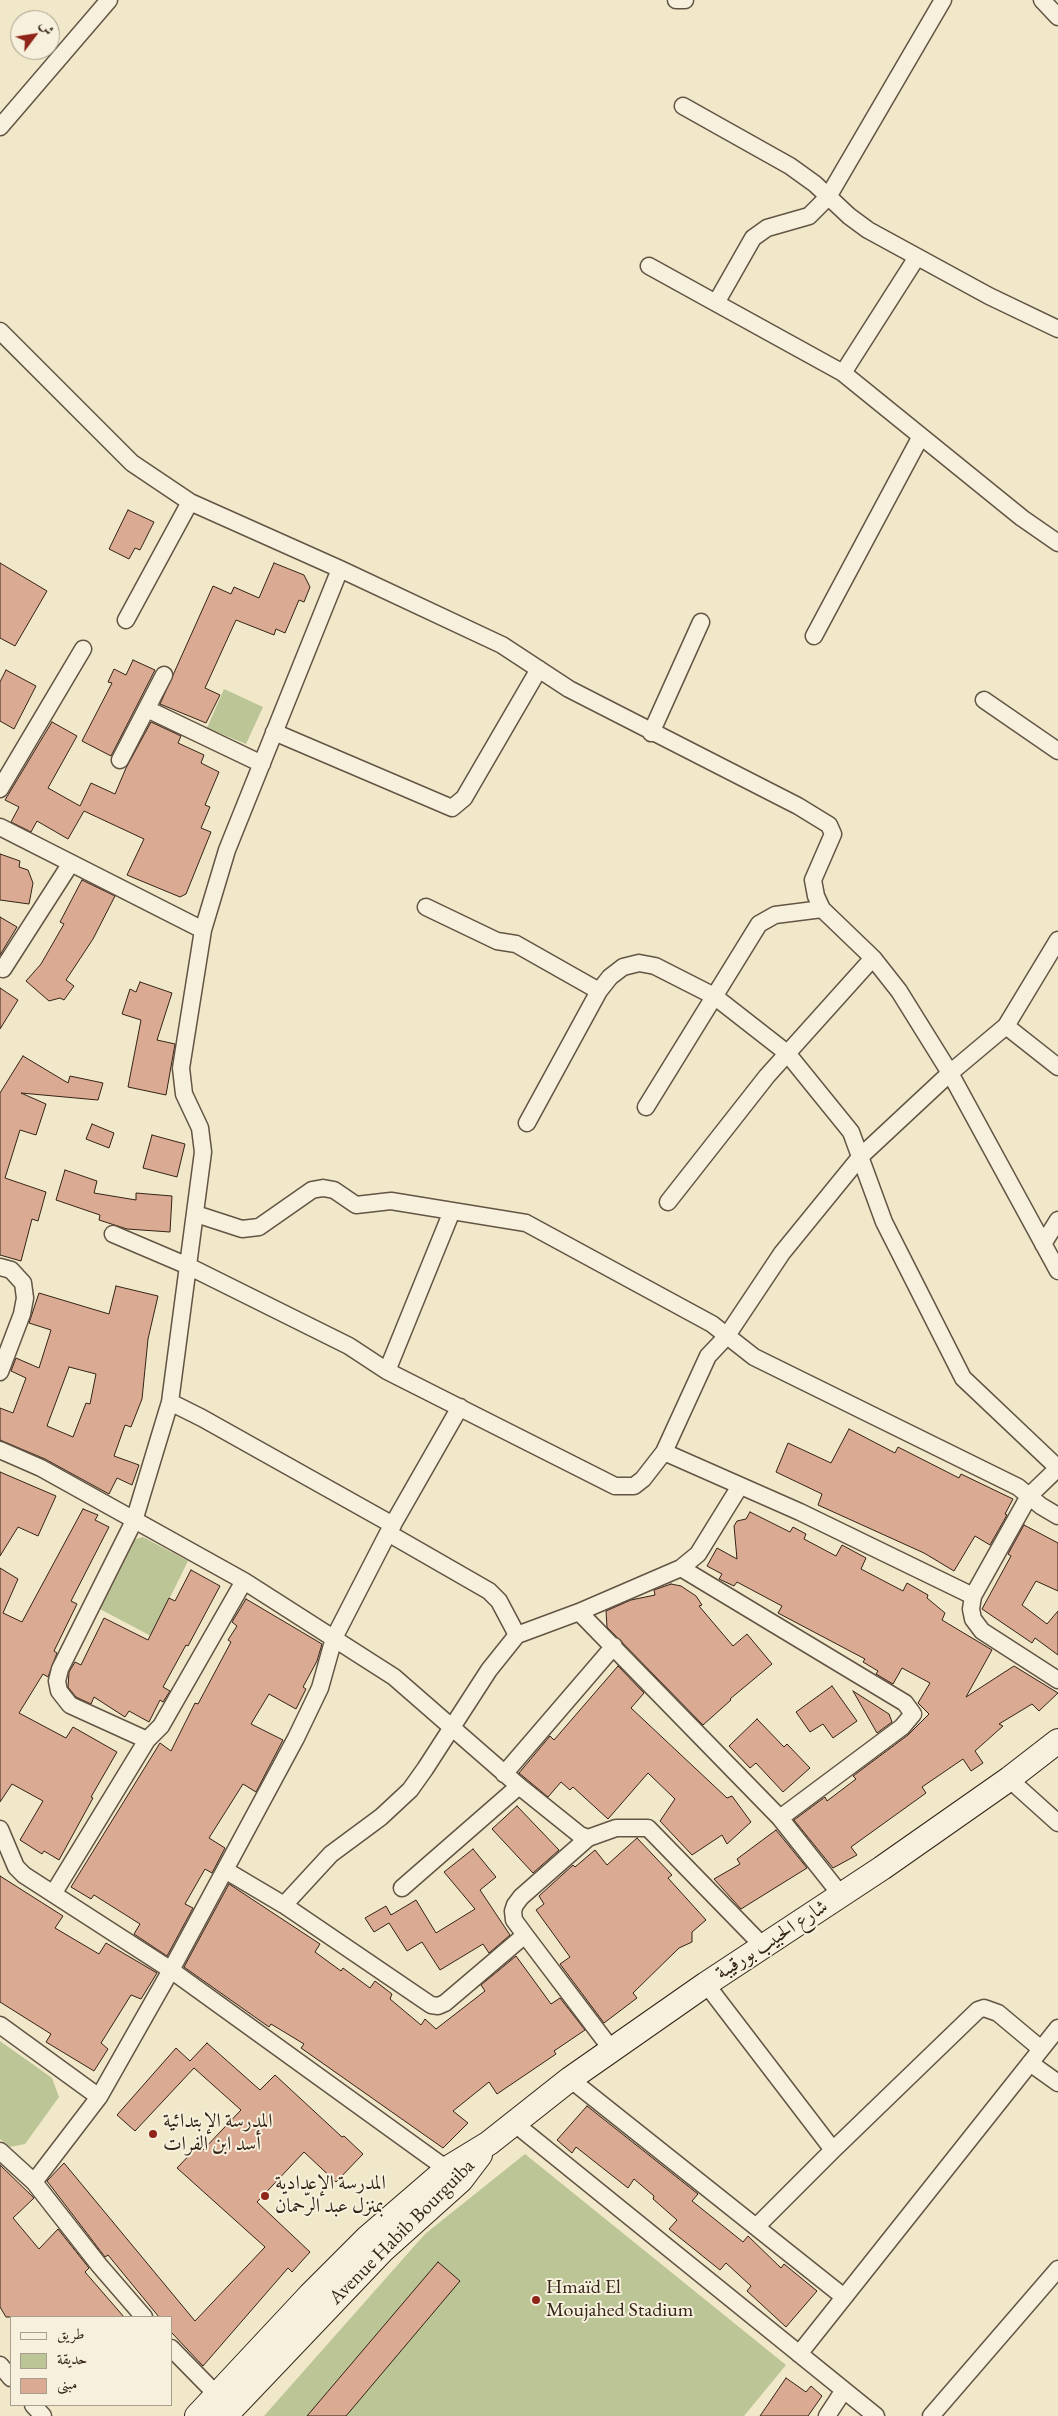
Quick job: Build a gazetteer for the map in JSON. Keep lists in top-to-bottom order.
{
  "streets": {
    "street": ["شارع الحبيب بورقيبة", "Avenue Habib Bourguiba"]
  },
  "crossings": [
    ["شارع الحبيب بورقيبة", "Avenue Habib Bourguiba"]
  ],
  "places": ["المدرسة الإبتدائية أسد ابن الفرات", "المدرسة الإعدادية بمنزل عبد الرّحمان", "Hmaïd El Moujahed Stadium"],
  "legend": ["طريق", "حديقة", "مبنى"],
  "north": "top right"
}
